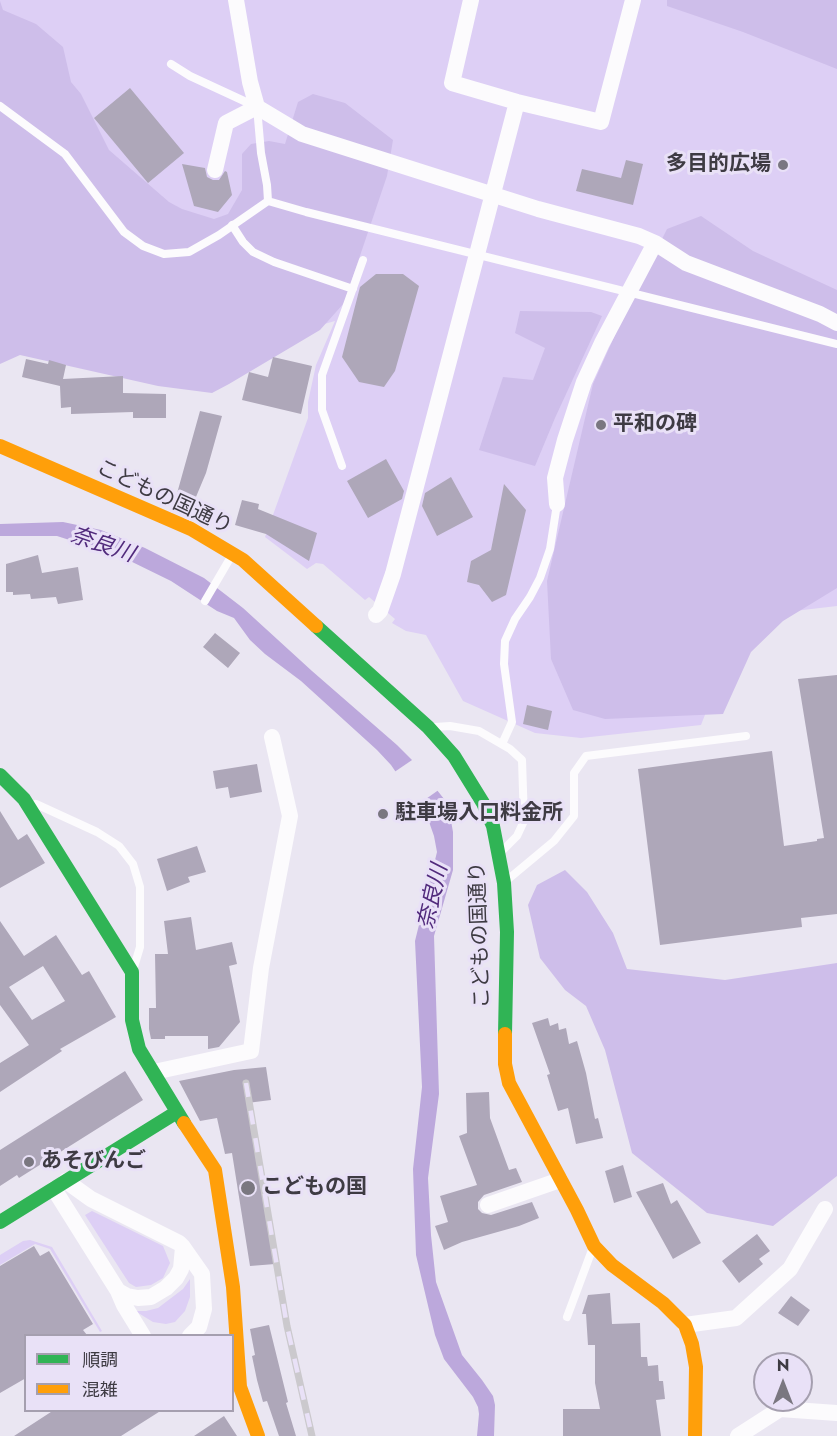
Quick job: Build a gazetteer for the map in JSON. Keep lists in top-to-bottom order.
{
  "streets": {
    "main road": ["こどもの国通り"]
  },
  "water": ["奈良川"],
  "places": [
    "多目的広場",
    "平和の碑",
    "駐車場入口料金所",
    "あそびんご",
    "こどもの国"
  ],
  "legend": ["順調", "混雑"],
  "north": "top"
}
